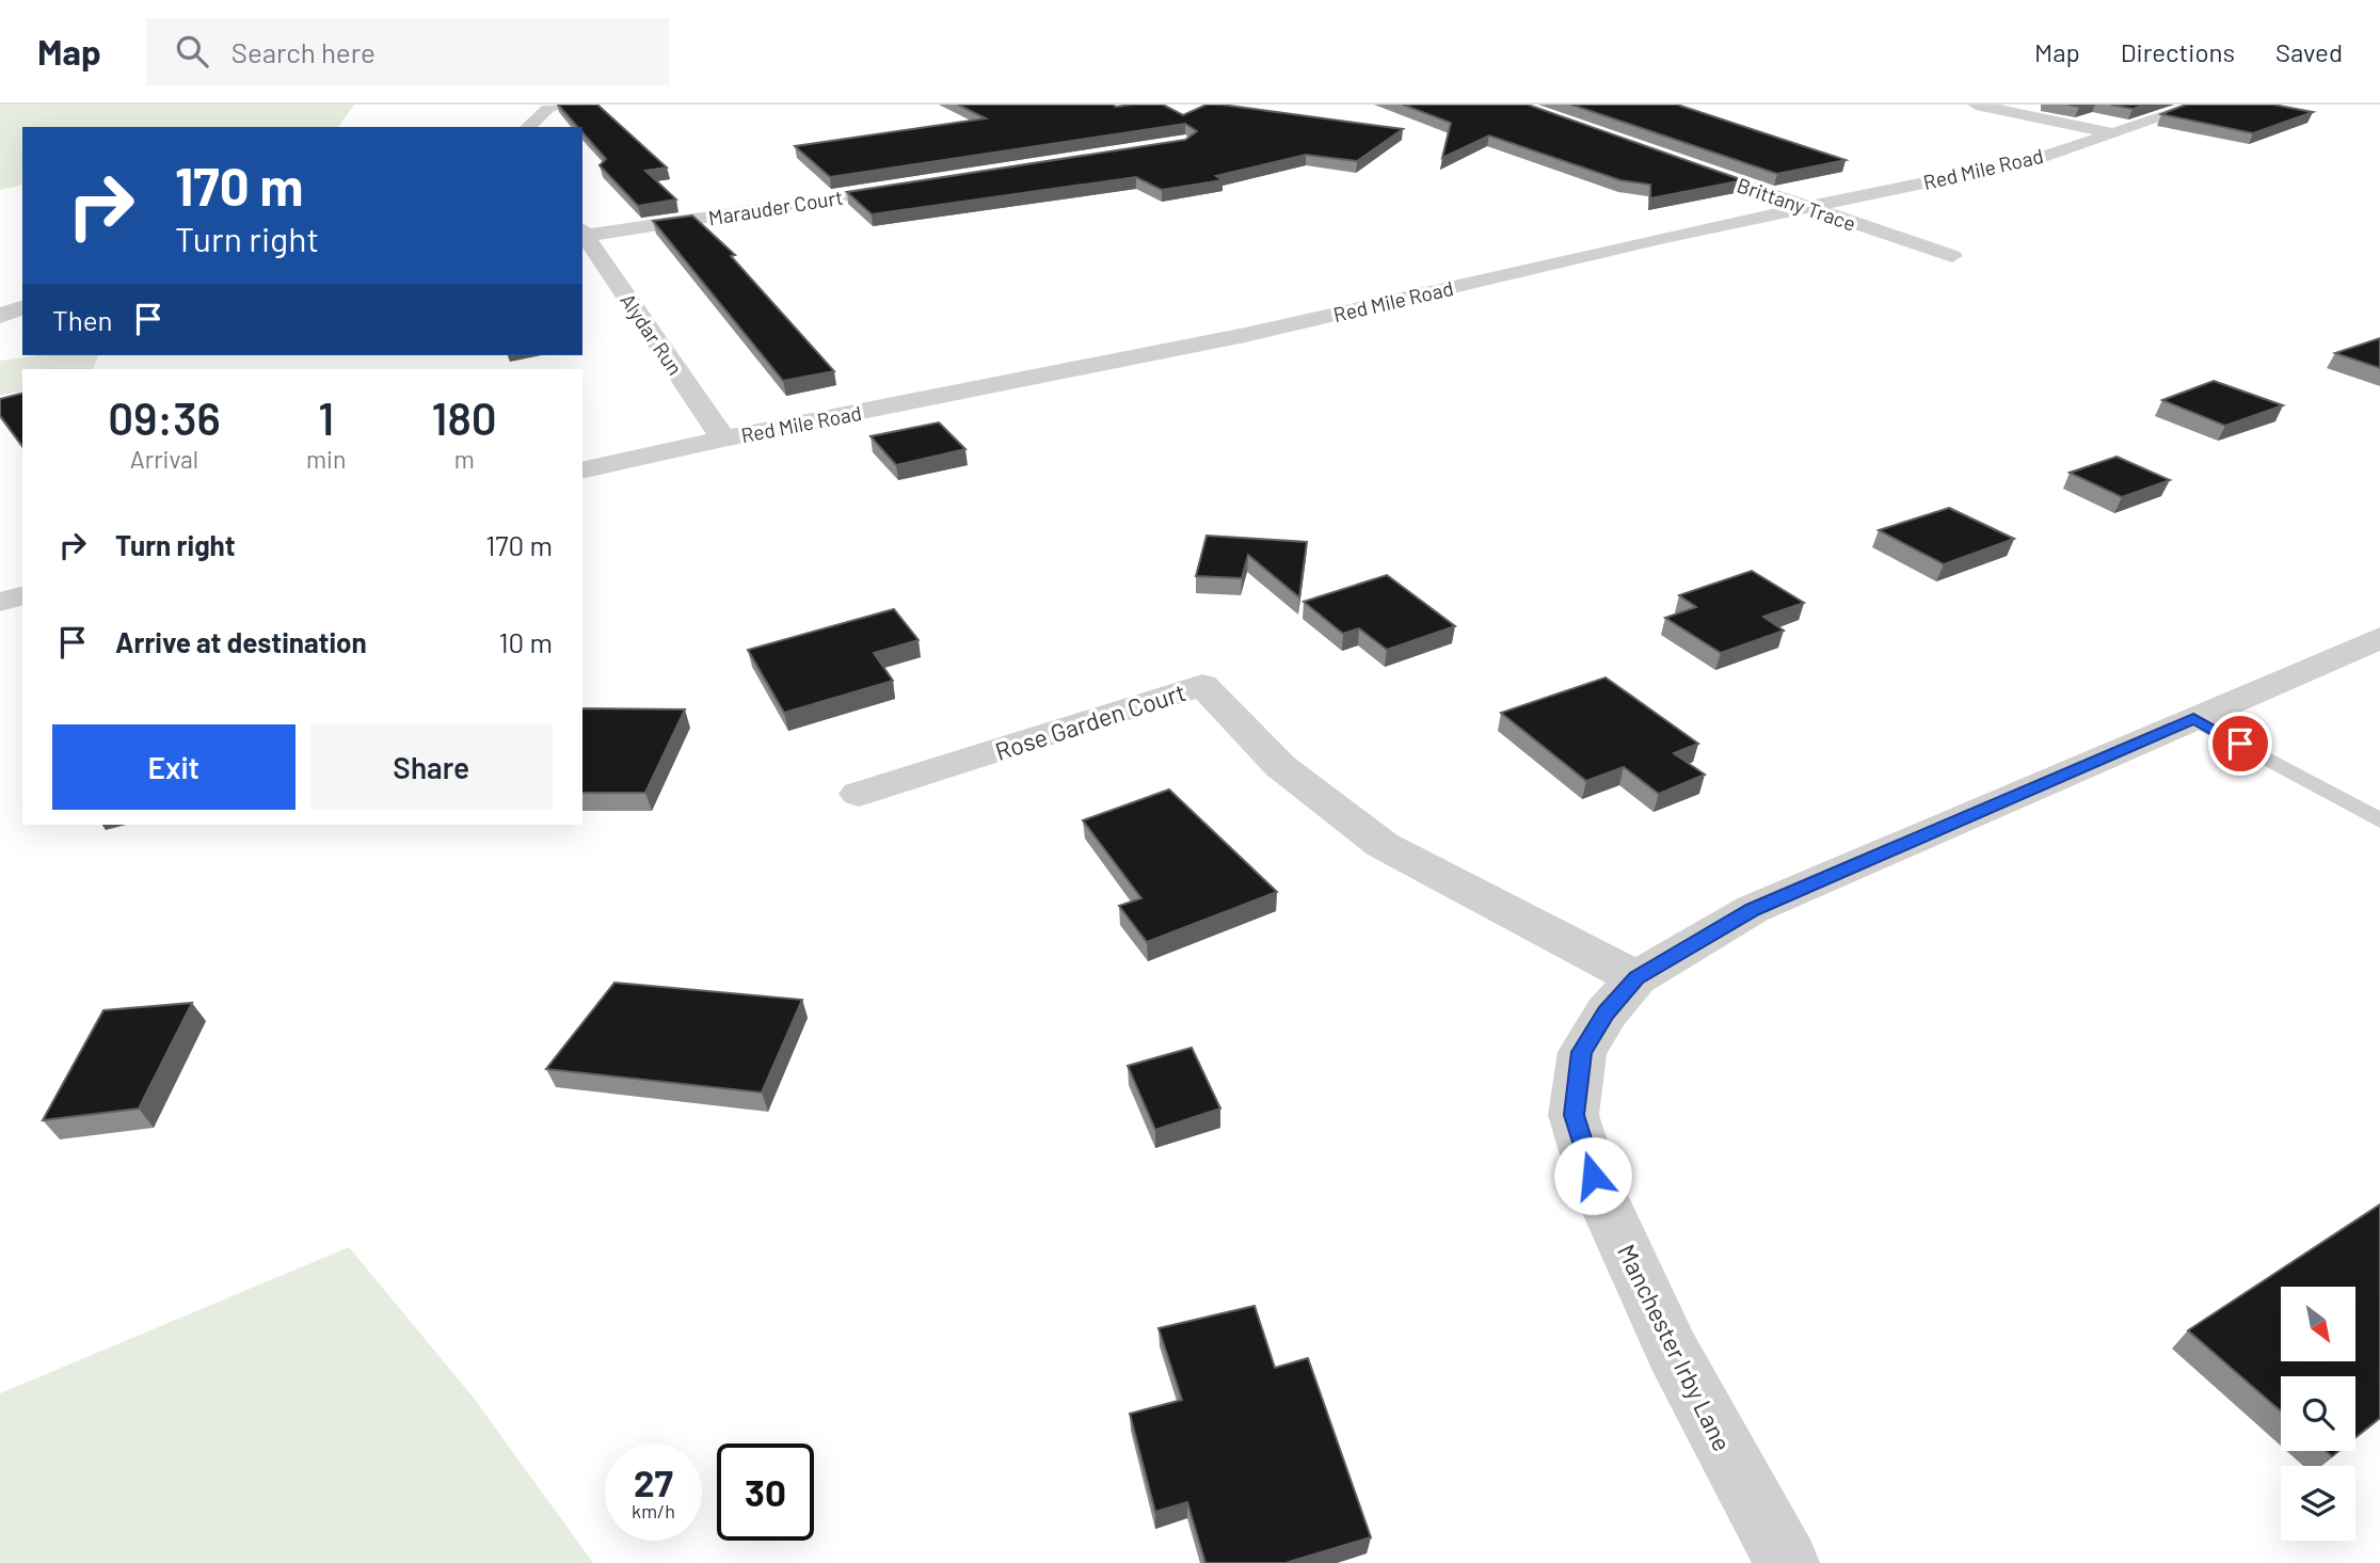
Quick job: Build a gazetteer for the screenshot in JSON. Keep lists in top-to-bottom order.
{
  "streets": {
    "street": [
      "Red Mile Road",
      "Brittany Trace",
      "Marauder Court",
      "Alydar Run",
      "Rose Garden Court",
      "Manchester Irby Lane"
    ]
  },
  "crossings": [
    ["Red Mile Road", "Brittany Trace"],
    ["Red Mile Road", "Alydar Run"],
    ["Marauder Court", "Alydar Run"],
    ["Rose Garden Court", "Manchester Irby Lane"]
  ],
  "north": "bottom right",
  "page": {
    "header": "Map",
    "search": "Search here",
    "nav": ["Map", "Directions", "Saved"],
    "turn": ["170 m", "Turn right"],
    "then": "Then",
    "eta": [
      "09:36",
      "Arrival",
      "1",
      "min",
      "180",
      "m"
    ],
    "list": [
      {
        "name": "Turn right",
        "value": "170 m"
      },
      {
        "name": "Arrive at destination",
        "value": "10 m"
      }
    ],
    "buttons": ["Exit", "Share"],
    "speed": "27 km/h",
    "limit": "30"
  }
}
